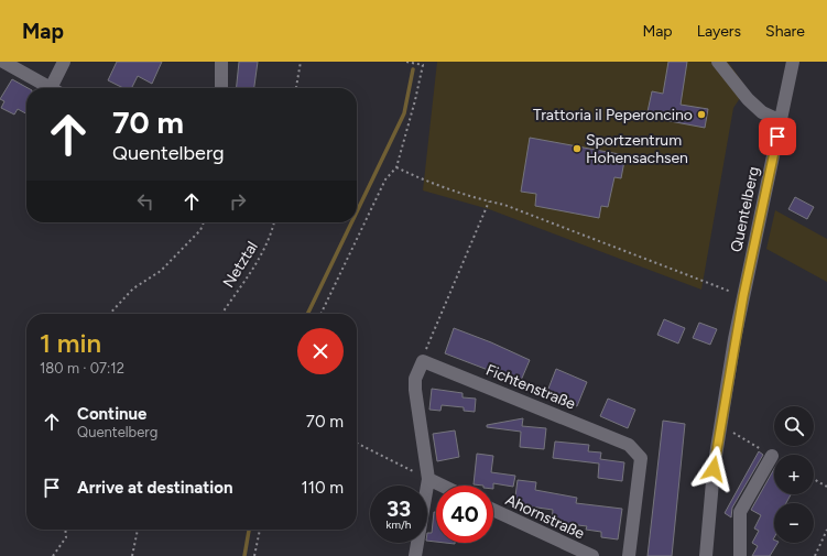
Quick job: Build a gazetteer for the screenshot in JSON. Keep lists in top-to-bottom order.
{
  "streets": {
    "street": ["Quentelberg", "Fichtenstraße", "Ahornstraße"],
    "path": ["Netztal"]
  },
  "places": ["Trattoria il Peperoncino", "Sportzentrum Hohensachsen"],
  "page": {
    "header": "Map",
    "nav": ["Map", "Layers", "Share"],
    "turn": ["70 m", "Quentelberg"],
    "heading": ["1 min", "180 m · 07:12"],
    "list": [
      {
        "name": "Continue",
        "note": "Quentelberg",
        "value": "70 m"
      },
      {
        "name": "Arrive at destination",
        "value": "110 m"
      }
    ],
    "map_buttons": ["+", "−"],
    "speed": "33 km/h",
    "limit": "40"
  }
}
